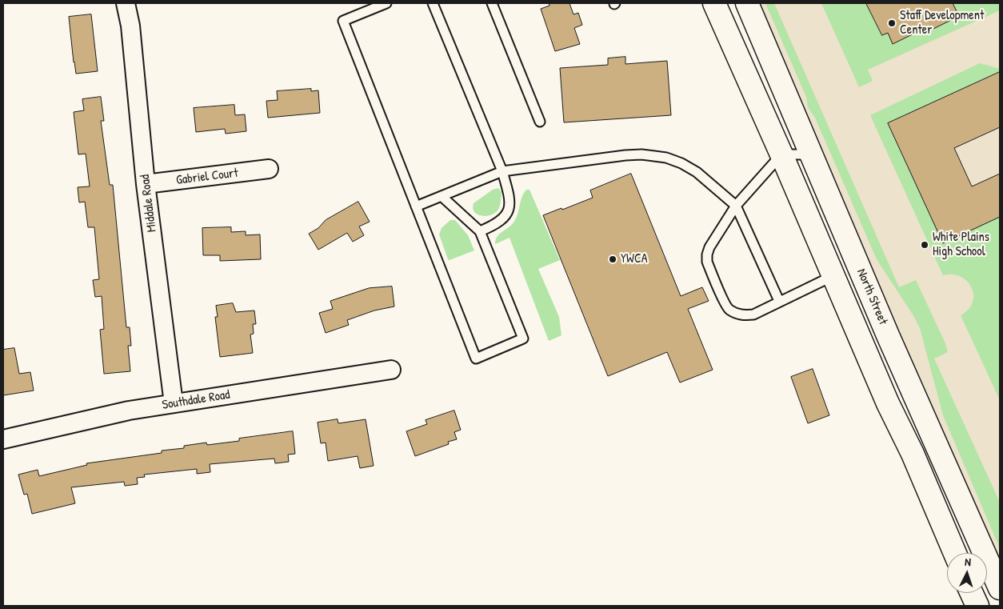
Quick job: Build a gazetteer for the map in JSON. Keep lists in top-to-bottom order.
{
  "streets": {
    "main road": ["North Street"],
    "street": ["Gabriel Court", "Middale Road", "Southdale Road"]
  },
  "crossings": [
    ["Gabriel Court", "Middale Road"],
    ["Middale Road", "Southdale Road"]
  ],
  "places": ["Staff Development Center", "White Plains High School", "YWCA"],
  "north": "top"
}
